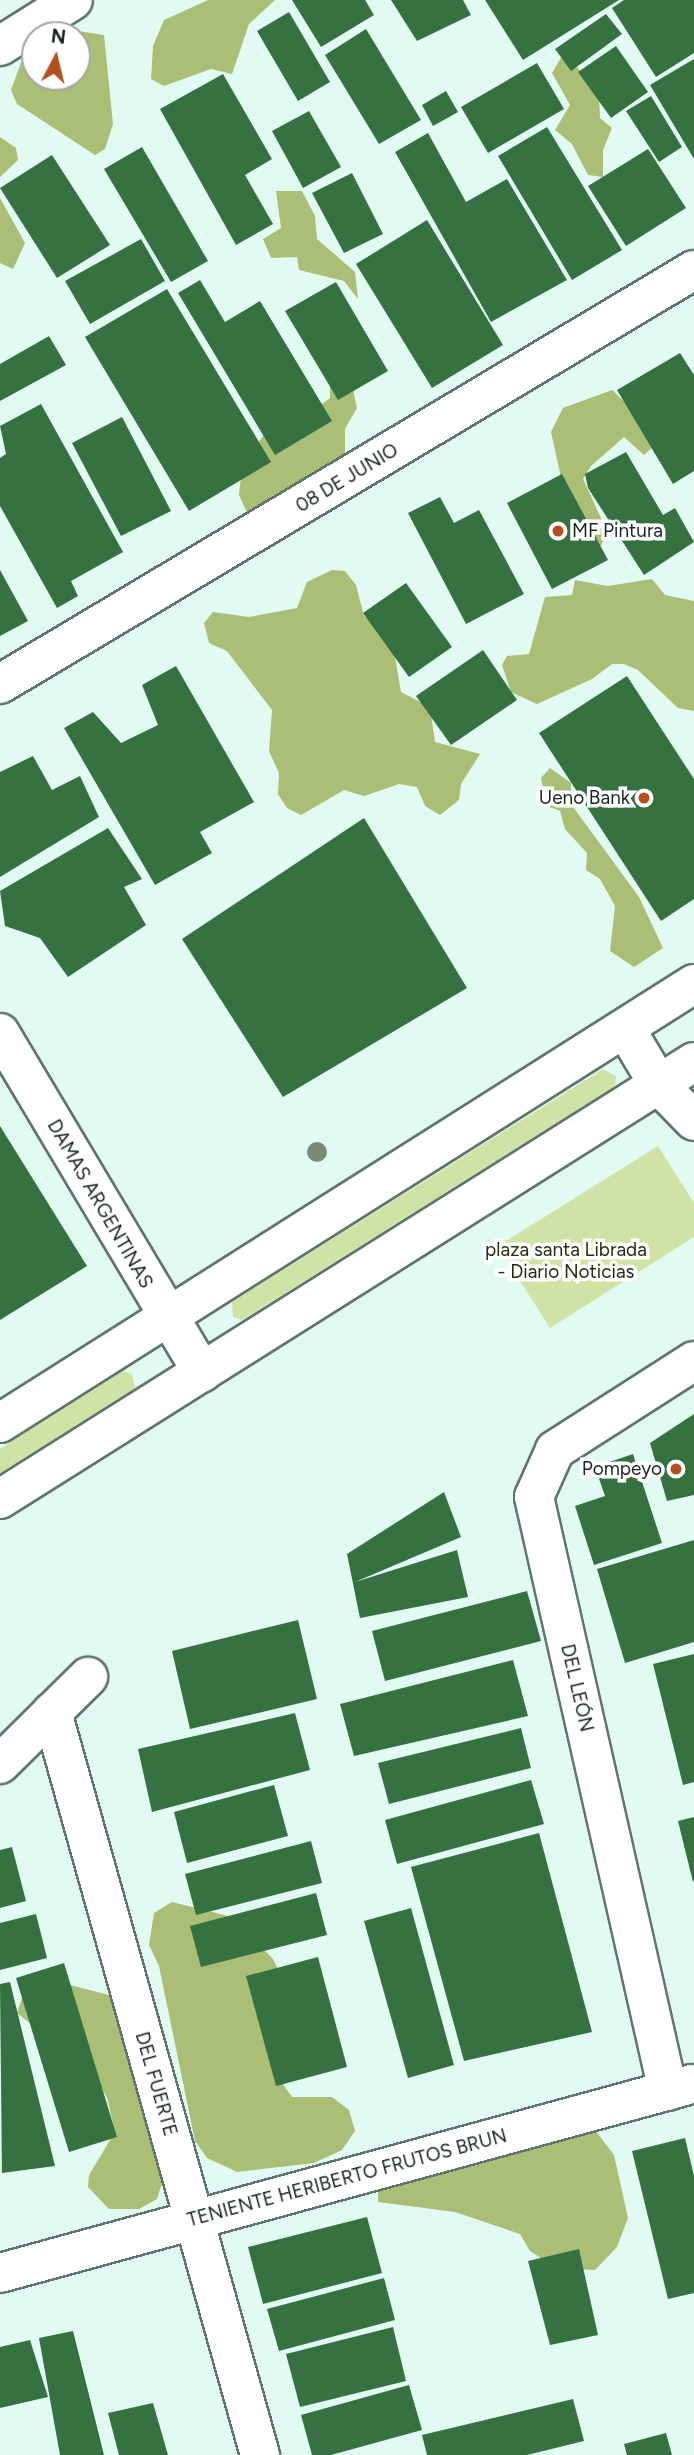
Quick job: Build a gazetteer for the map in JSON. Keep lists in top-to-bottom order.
{
  "streets": {
    "main road": [
      "08 DE JUNIO",
      "DAMAS ARGENTINAS",
      "DEL LEÓN",
      "DEL FUERTE",
      "TENIENTE HERIBERTO FRUTOS BRUN"
    ]
  },
  "crossings": [
    ["DEL LEÓN", "TENIENTE HERIBERTO FRUTOS BRUN"],
    ["DEL FUERTE", "TENIENTE HERIBERTO FRUTOS BRUN"]
  ],
  "parks": ["plaza santa Librada - Diario Noticias"],
  "places": ["MF Pintura", "Ueno Bank", "Pompeyo"],
  "north": "top"
}
